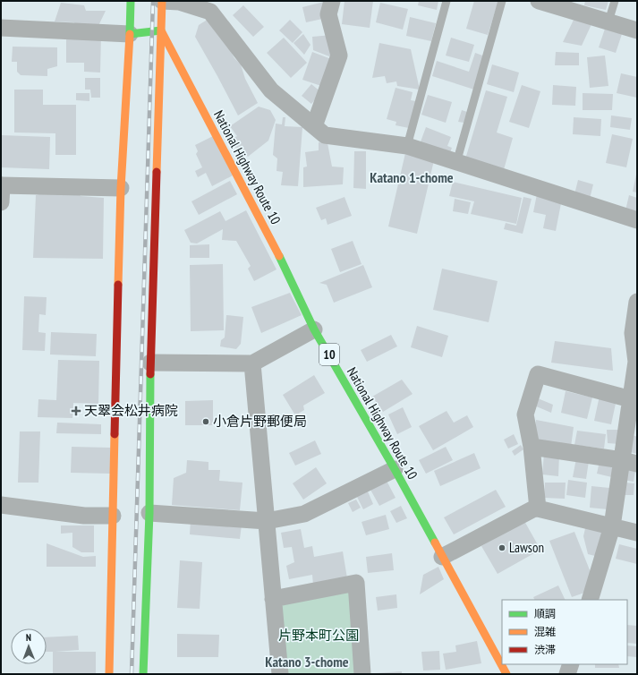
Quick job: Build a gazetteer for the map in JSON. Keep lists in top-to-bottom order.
{
  "streets": {
    "main road": ["National Highway Route 10", "10"]
  },
  "districts": ["Katano 1-chome", "Katano 3-chome"],
  "parks": ["片野本町公園"],
  "places": {
    "health": ["天翠会松井病院"],
    "other": ["小倉片野郵便局", "Lawson"]
  },
  "legend": ["順調", "混雑", "渋滞"],
  "north": "top"
}
